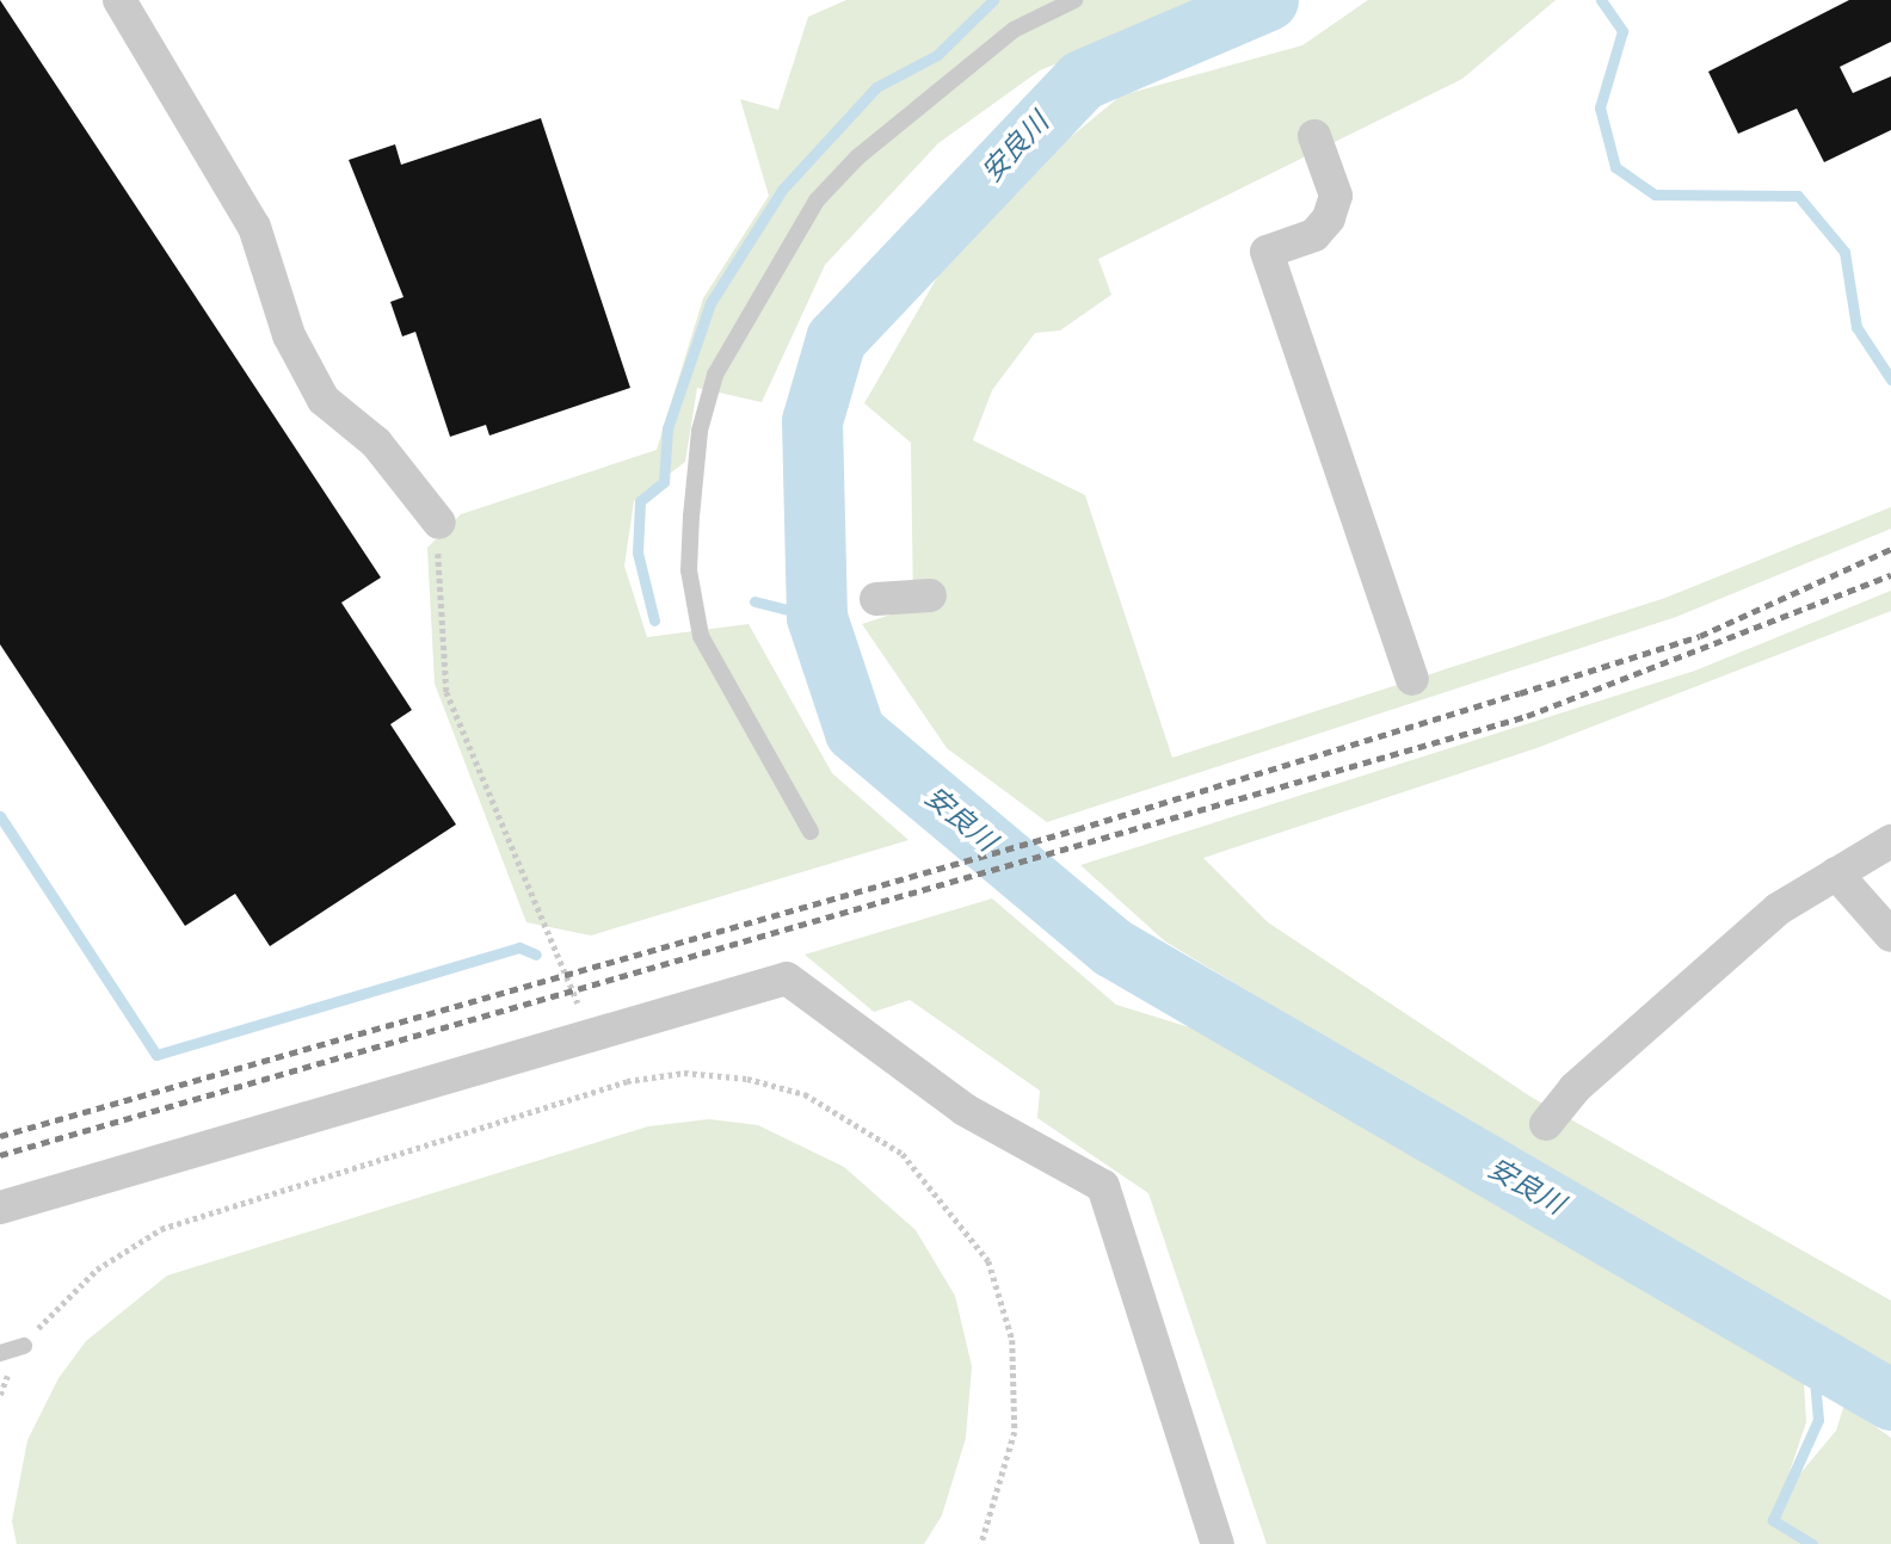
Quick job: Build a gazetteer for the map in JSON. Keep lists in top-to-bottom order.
{
  "water": ["安良川"]
}
